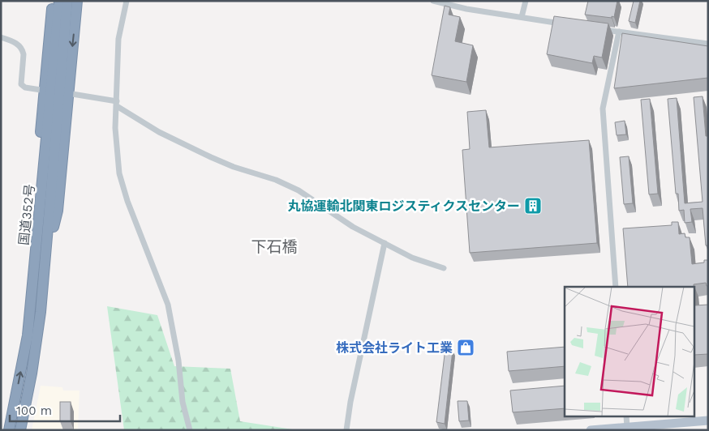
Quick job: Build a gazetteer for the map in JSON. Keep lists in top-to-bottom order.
{
  "districts": ["下石橋"],
  "places": {
    "building": ["丸協運輸北関東ロジスティクスセンター"],
    "shop": ["株式会社ライト工業"]
  },
  "scale_bar": "100 m"
}
